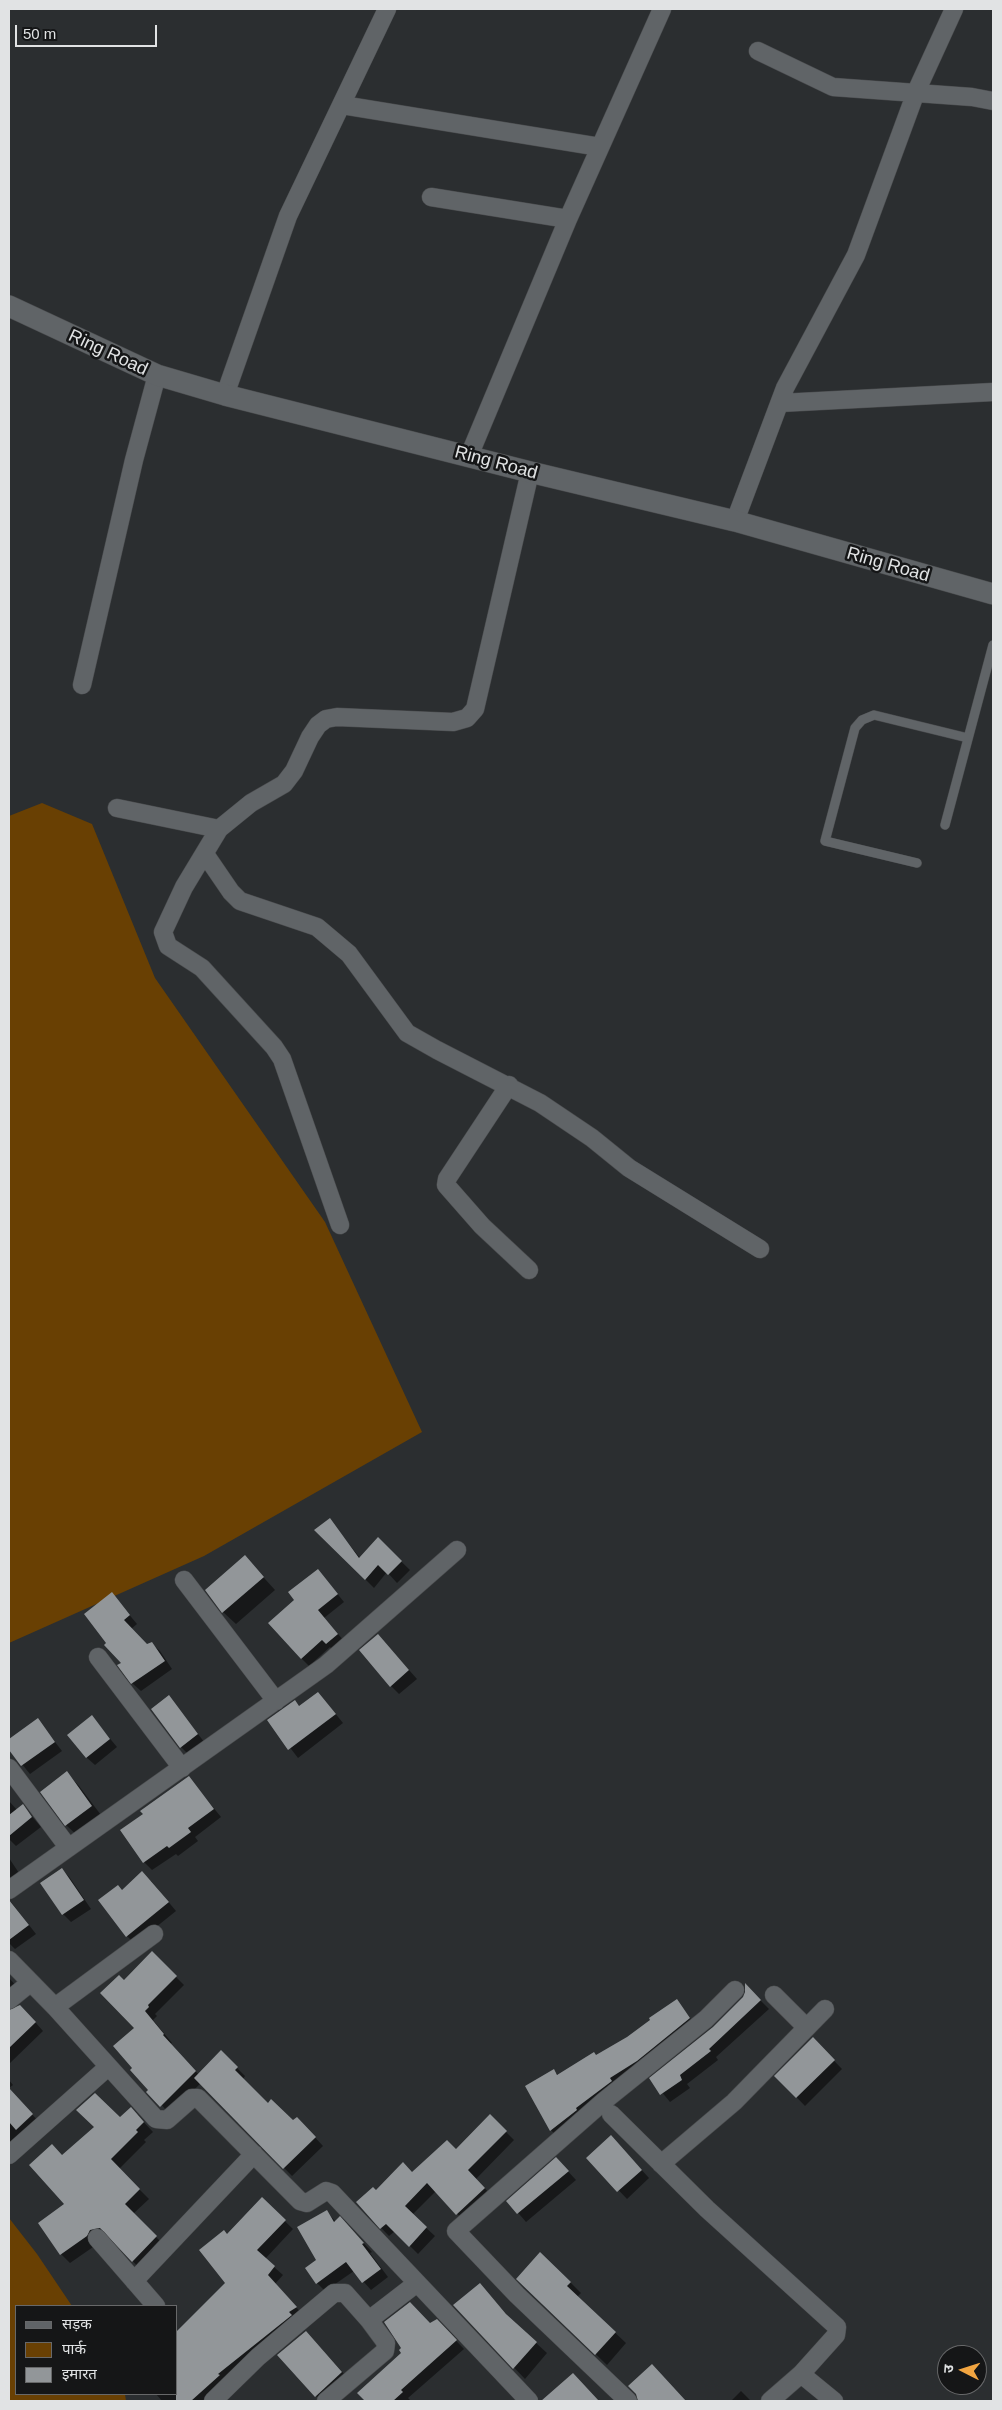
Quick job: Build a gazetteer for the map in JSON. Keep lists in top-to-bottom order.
{
  "streets": {
    "street": ["Ring Road"]
  },
  "legend": ["सड़क", "पार्क", "इमारत"],
  "scale_bar": "50 m",
  "north": "left"
}
